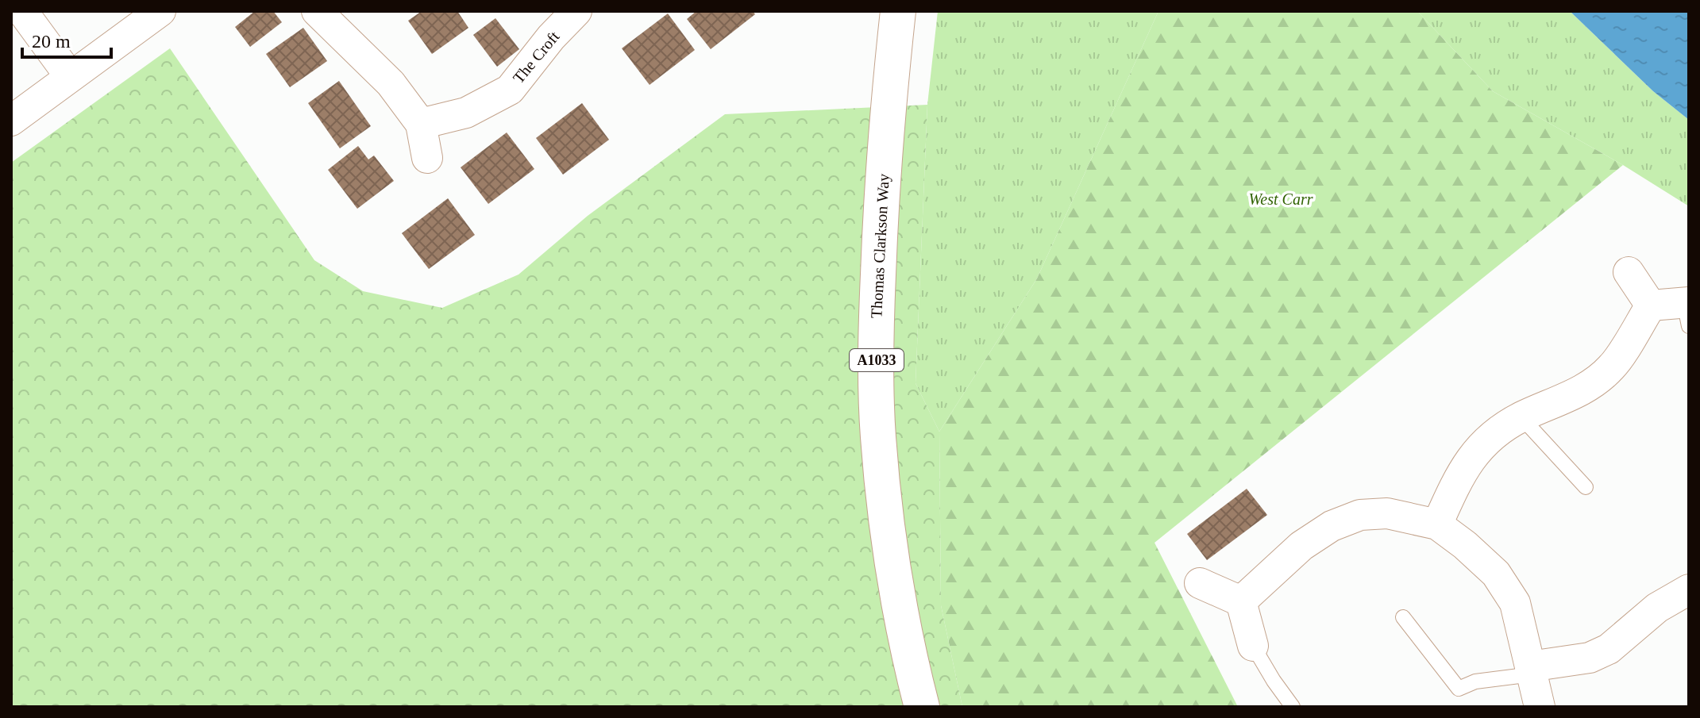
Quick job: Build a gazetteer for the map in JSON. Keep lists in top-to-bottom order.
{
  "streets": {
    "highway": ["Thomas Clarkson Way", "A1033"],
    "street": ["The Croft"]
  },
  "parks": ["West Carr"],
  "scale_bar": "20 m"
}
